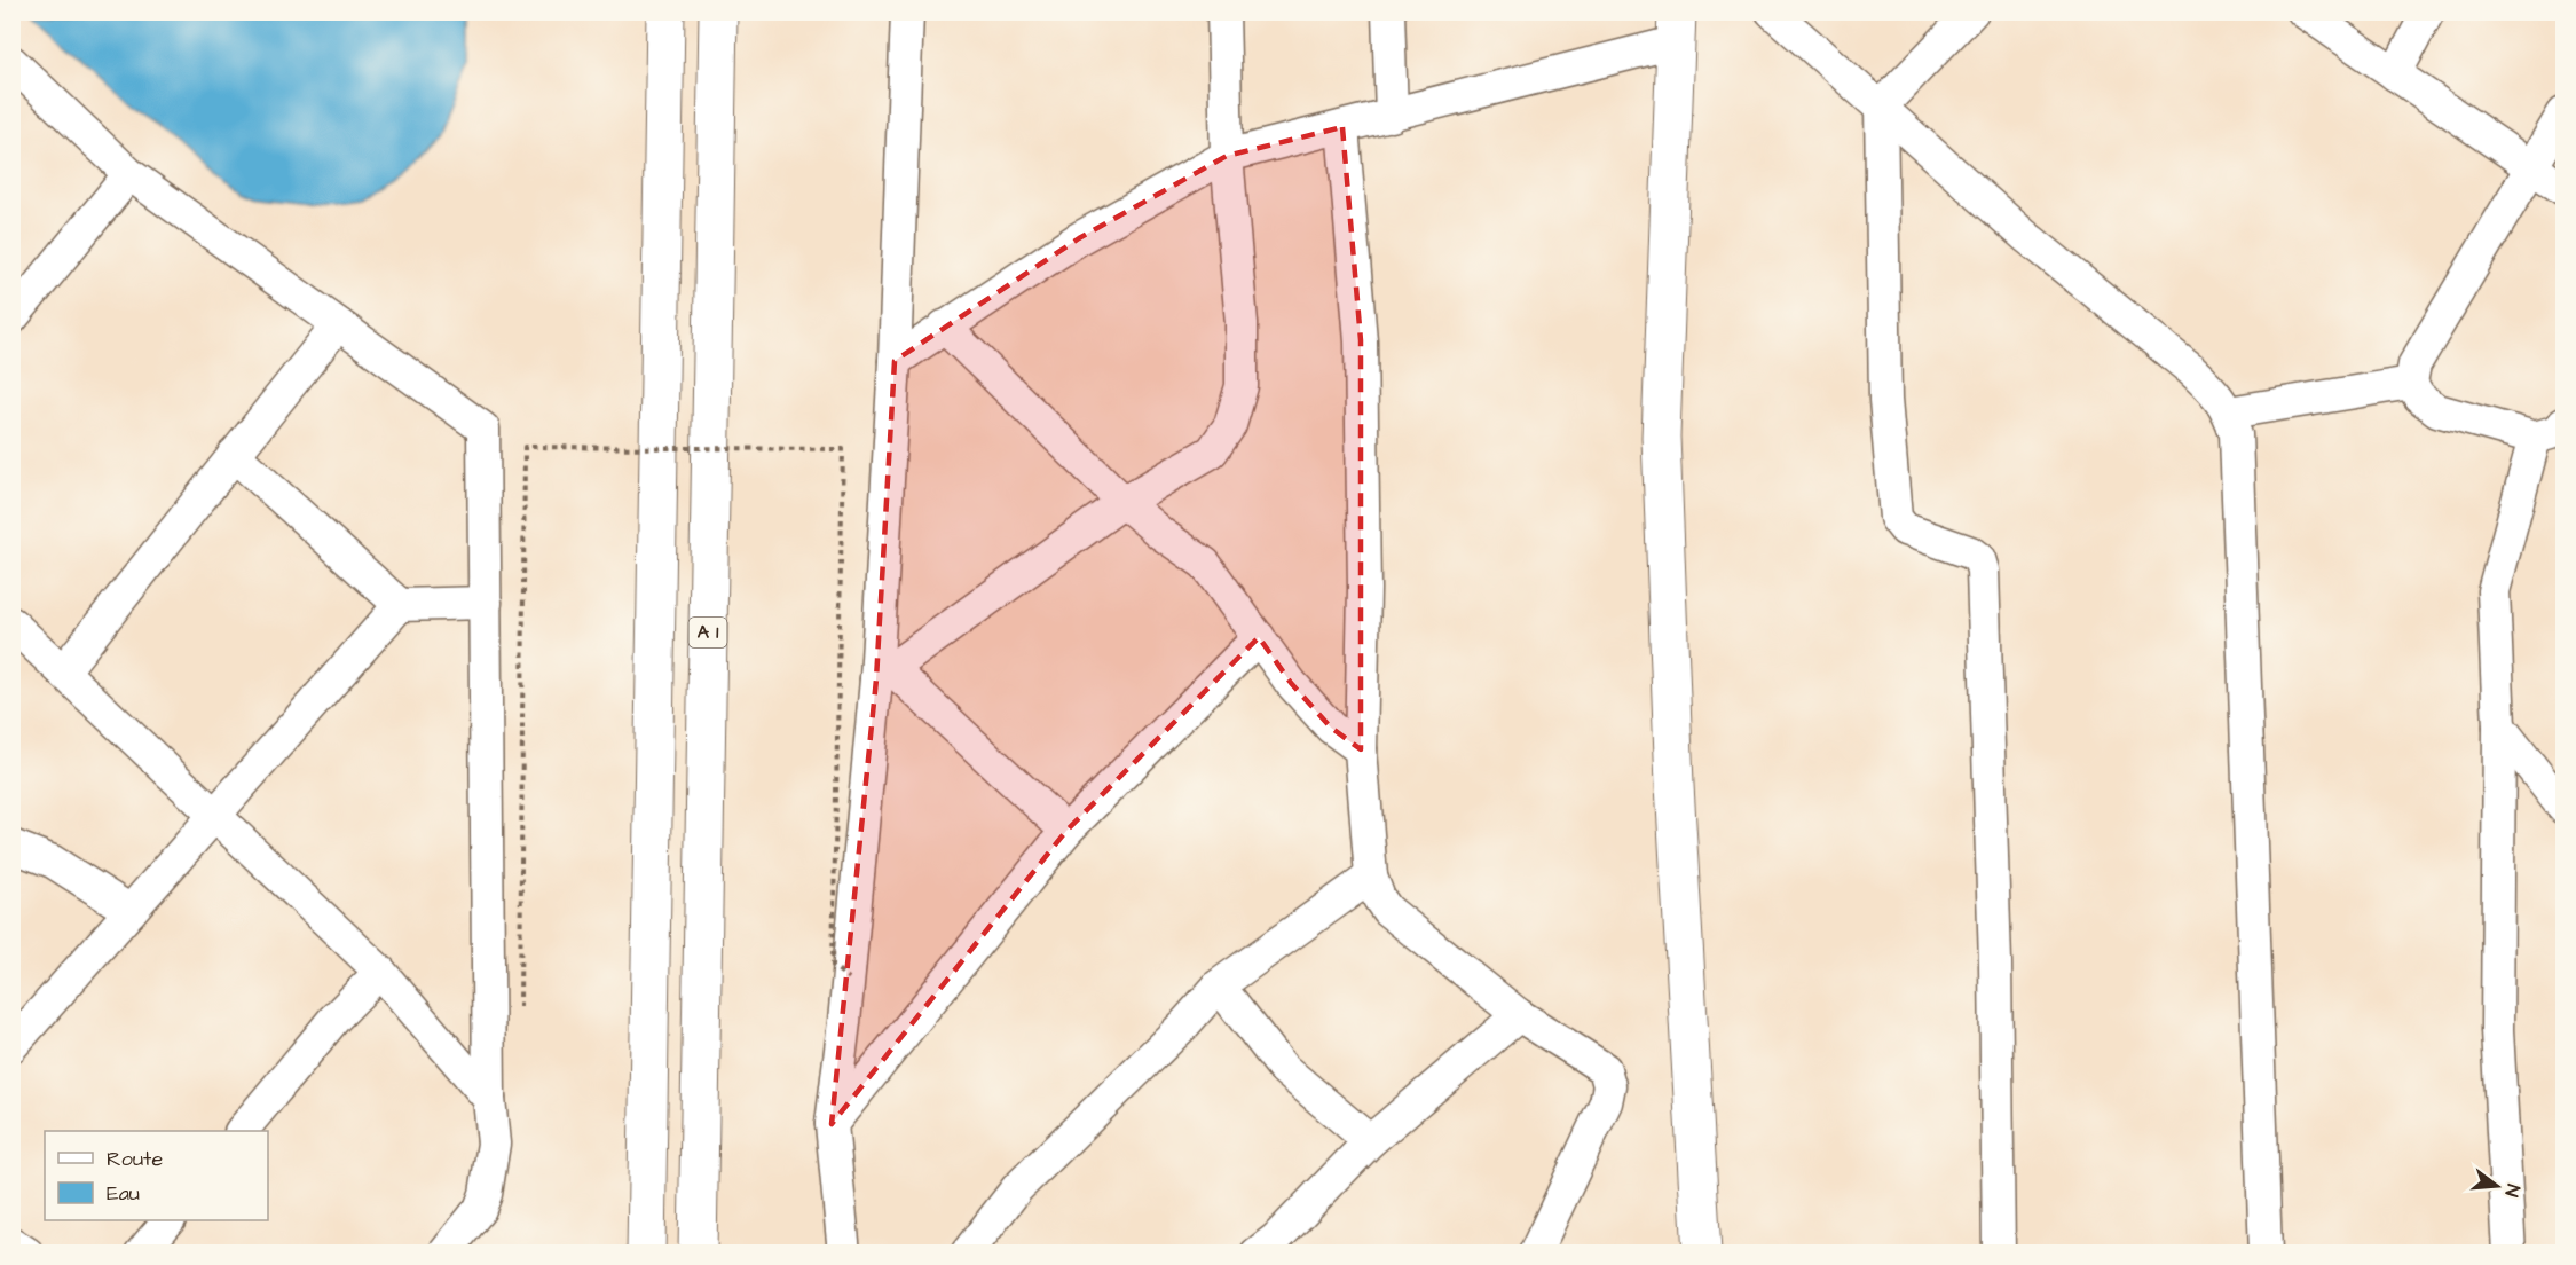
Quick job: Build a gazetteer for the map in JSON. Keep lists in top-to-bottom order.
{
  "streets": {
    "main road": ["A 1"]
  },
  "legend": ["Route", "Eau"],
  "north": "right"
}
